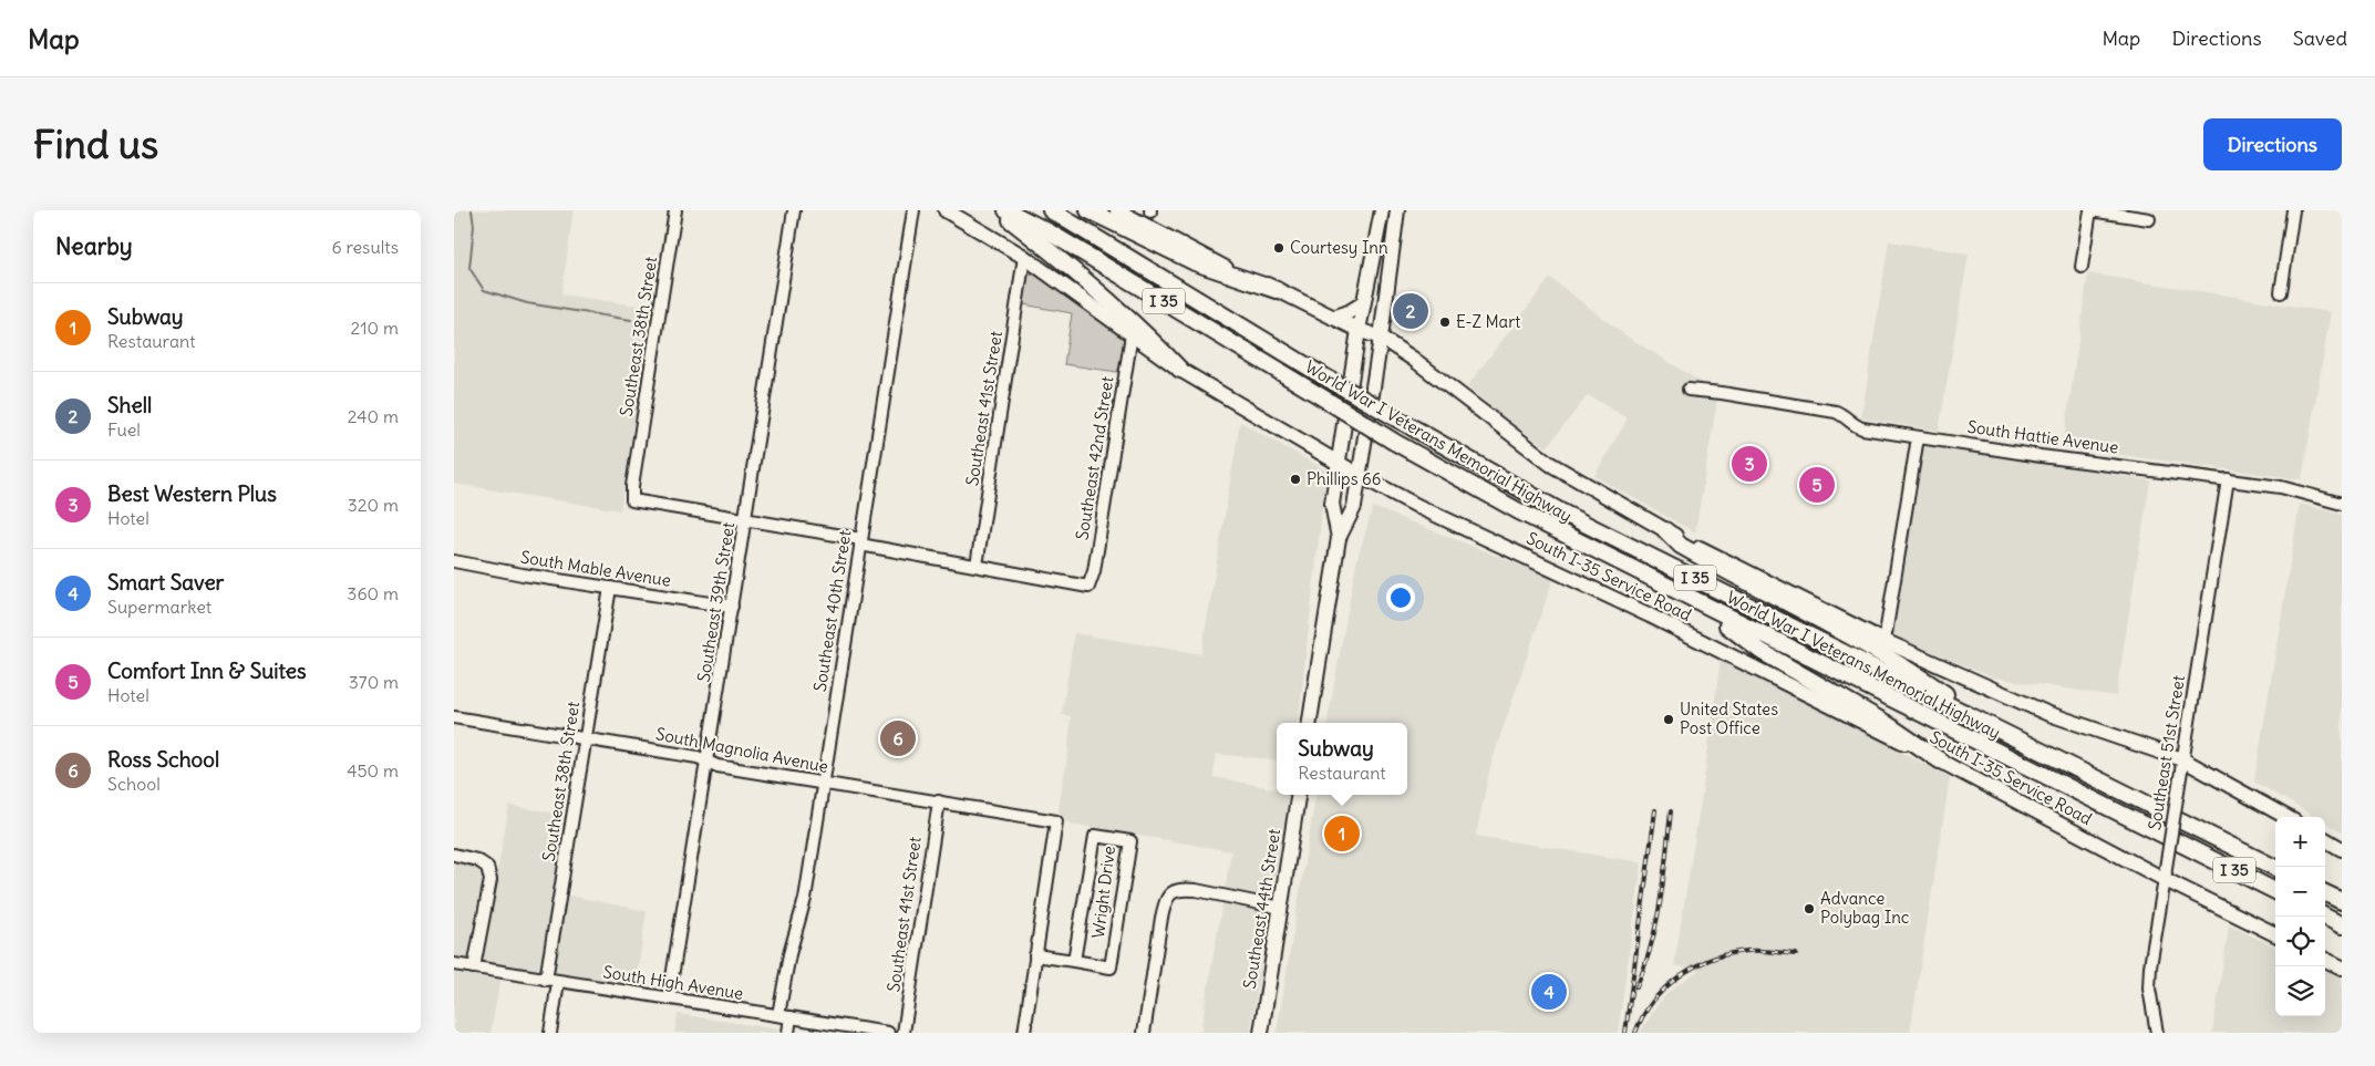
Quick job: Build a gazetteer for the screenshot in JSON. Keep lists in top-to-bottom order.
{
  "streets": {
    "highway": ["I 35", "World War I Veterans Memorial Highway"],
    "main road": ["South I-35 Service Road", "Southeast 44th Street"],
    "street": [
      "Southeast 38th Street",
      "Southeast 41st Street",
      "South Hattie Avenue",
      "Southeast 42nd Street",
      "South Mable Avenue",
      "Southeast 39th Street",
      "Southeast 40th Street",
      "South Magnolia Avenue",
      "Southeast 51st Street",
      "Wright Drive",
      "South High Avenue"
    ]
  },
  "crossings": [
    ["Southeast 38th Street", "South Mable Avenue"],
    ["Southeast 38th Street", "Southeast 39th Street"],
    ["Southeast 38th Street", "South Magnolia Avenue"],
    ["Southeast 38th Street", "South High Avenue"],
    ["Southeast 41st Street", "Southeast 42nd Street"],
    ["Southeast 41st Street", "South I-35 Service Road"],
    ["Southeast 41st Street", "South Magnolia Avenue"],
    ["South Hattie Avenue", "Southeast 51st Street"],
    ["Southeast 42nd Street", "South I-35 Service Road"],
    ["South Mable Avenue", "Southeast 39th Street"],
    ["South I-35 Service Road", "Southeast 51st Street"],
    ["Southeast 39th Street", "South Magnolia Avenue"],
    ["Southeast 39th Street", "South High Avenue"],
    ["Southeast 40th Street", "South Magnolia Avenue"],
    ["Southeast 40th Street", "South High Avenue"],
    ["South Magnolia Avenue", "Wright Drive"]
  ],
  "places": [
    "Courtesy Inn",
    "E-Z Mart",
    "Phillips 66",
    "United States Post Office",
    "Advance Polybag Inc"
  ],
  "page": {
    "header": "Map",
    "nav": ["Map", "Directions", "Saved"],
    "buttons": "Directions",
    "title": "Find us",
    "heading": ["Nearby", "6 results"],
    "list": [
      {
        "mark": "1",
        "name": "Subway",
        "note": "Restaurant",
        "value": "210 m"
      },
      {
        "mark": "2",
        "name": "Shell",
        "note": "Fuel",
        "value": "240 m"
      },
      {
        "mark": "3",
        "name": "Best Western Plus",
        "note": "Hotel",
        "value": "320 m"
      },
      {
        "mark": "4",
        "name": "Smart Saver",
        "note": "Supermarket",
        "value": "360 m"
      },
      {
        "mark": "5",
        "name": "Comfort Inn & Suites",
        "note": "Hotel",
        "value": "370 m"
      },
      {
        "mark": "6",
        "name": "Ross School",
        "note": "School",
        "value": "450 m"
      }
    ],
    "pins": [
      "2",
      "3",
      "5",
      "6",
      "1",
      "4"
    ],
    "popup": ["Subway", "Restaurant"],
    "map_buttons": ["+", "−"]
  }
}
